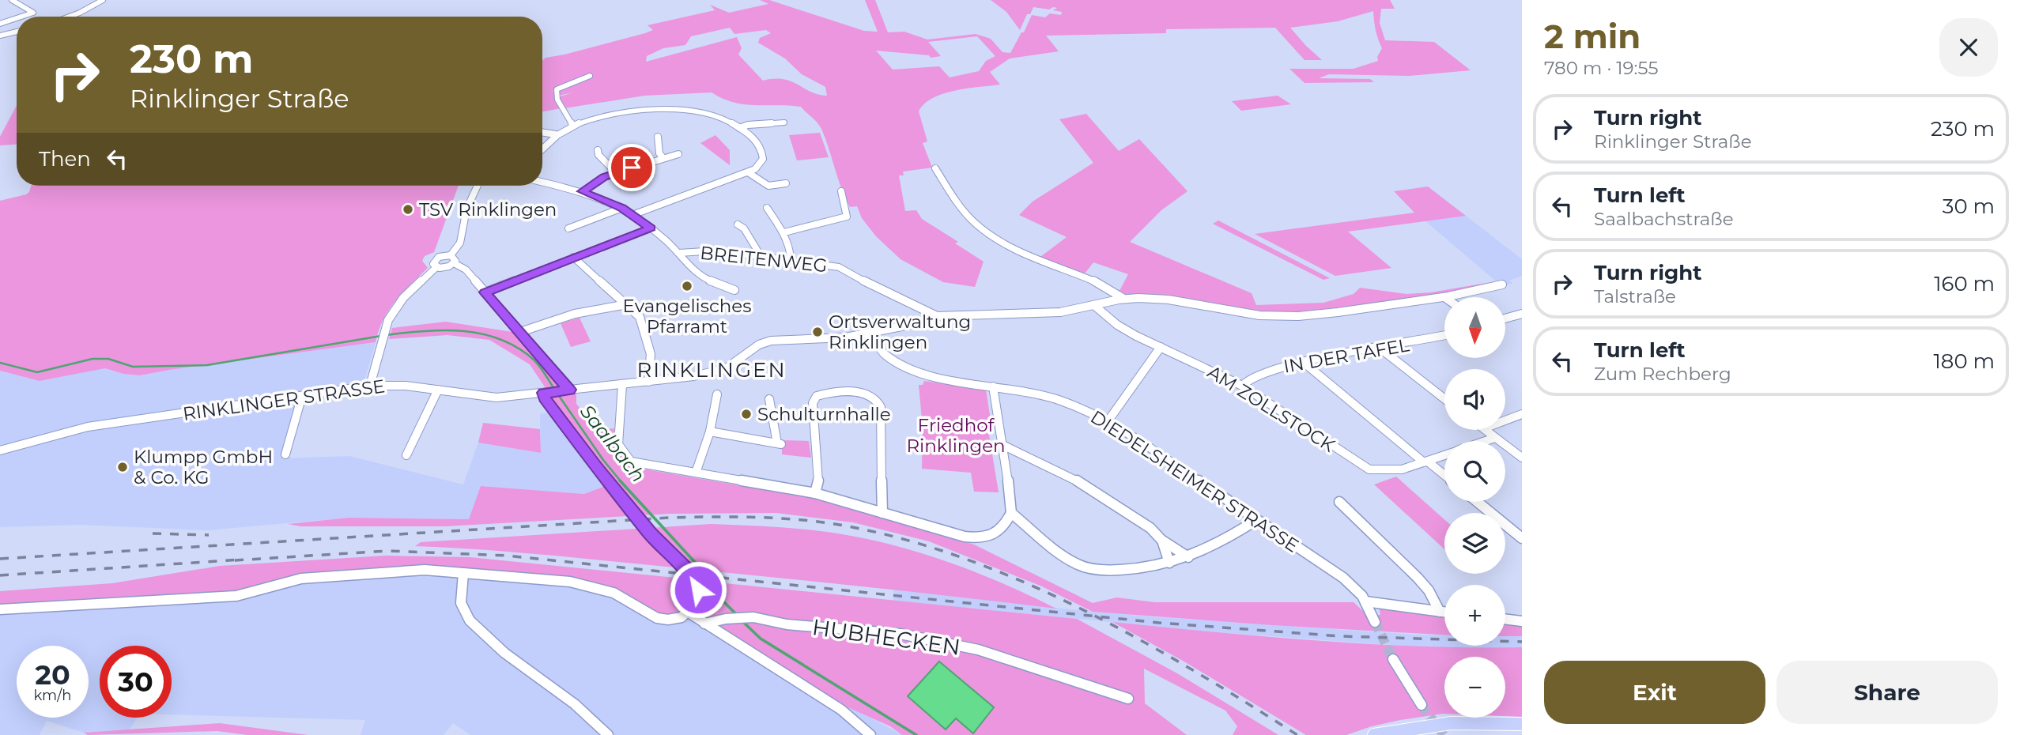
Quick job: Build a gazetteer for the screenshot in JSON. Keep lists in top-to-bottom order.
{
  "streets": {
    "street": [
      "BREITENWEG",
      "IN DER TAFEL",
      "RINKLINGER STRASSE",
      "AM ZOLLSTOCK",
      "DIEDELSHEIMER STRASSE",
      "HUBHECKEN"
    ]
  },
  "crossings": [
    ["BREITENWEG", "RINKLINGER STRASSE"],
    ["IN DER TAFEL", "AM ZOLLSTOCK"],
    ["RINKLINGER STRASSE", "DIEDELSHEIMER STRASSE"]
  ],
  "districts": ["RINKLINGEN"],
  "water": ["Saalbach"],
  "parks": ["Friedhof Rinklingen"],
  "places": [
    "TSV Rinklingen",
    "Evangelisches Pfarramt",
    "Ortsverwaltung Rinklingen",
    "Schulturnhalle",
    "Klumpp GmbH & Co. KG"
  ],
  "north": "bottom",
  "page": {
    "heading": ["2 min", "780 m · 19:55"],
    "turn": ["230 m", "Rinklinger Straße"],
    "list": [
      {
        "name": "Turn right",
        "note": "Rinklinger Straße",
        "value": "230 m"
      },
      {
        "name": "Turn left",
        "note": "Saalbachstraße",
        "value": "30 m"
      },
      {
        "name": "Turn right",
        "note": "Talstraße",
        "value": "160 m"
      },
      {
        "name": "Turn left",
        "note": "Zum Rechberg",
        "value": "180 m"
      }
    ],
    "then": "Then",
    "map_buttons": ["+", "−"],
    "speed": "20 km/h",
    "limit": "30",
    "buttons": ["Exit", "Share"]
  }
}
